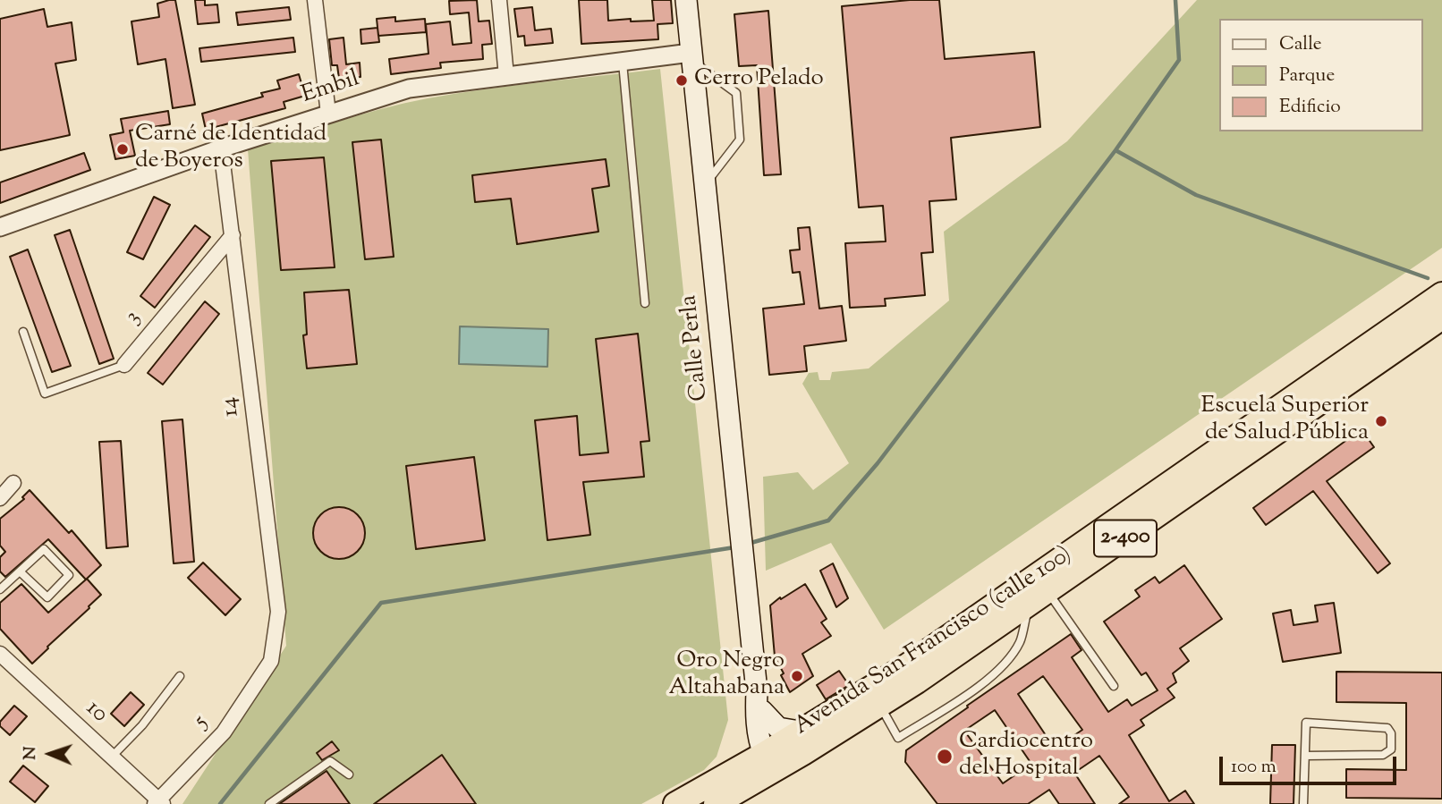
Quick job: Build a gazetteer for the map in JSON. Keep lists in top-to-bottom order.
{
  "streets": {
    "highway": ["2-400", "Avenida San Francisco (calle 100)"],
    "main road": ["Calle Perla"],
    "street": [
      "Embil",
      "3",
      "14",
      "10",
      "5"
    ]
  },
  "crossings": [
    ["Embil", "Calle Perla"],
    ["Embil", "14"],
    ["3", "14"],
    ["Calle Perla", "2-400"],
    ["Calle Perla", "Avenida San Francisco (calle 100)"],
    ["14", "5"],
    ["2-400", "Avenida San Francisco (calle 100)"],
    ["10", "5"]
  ],
  "places": [
    "Cerro Pelado",
    "Carné de Identidad de Boyeros",
    "Escuela Superior de Salud Pública",
    "Oro Negro Altahabana",
    "Cardiocentro del Hospital"
  ],
  "legend": ["Calle", "Parque", "Edificio"],
  "scale_bar": "100 m",
  "north": "left"
}
